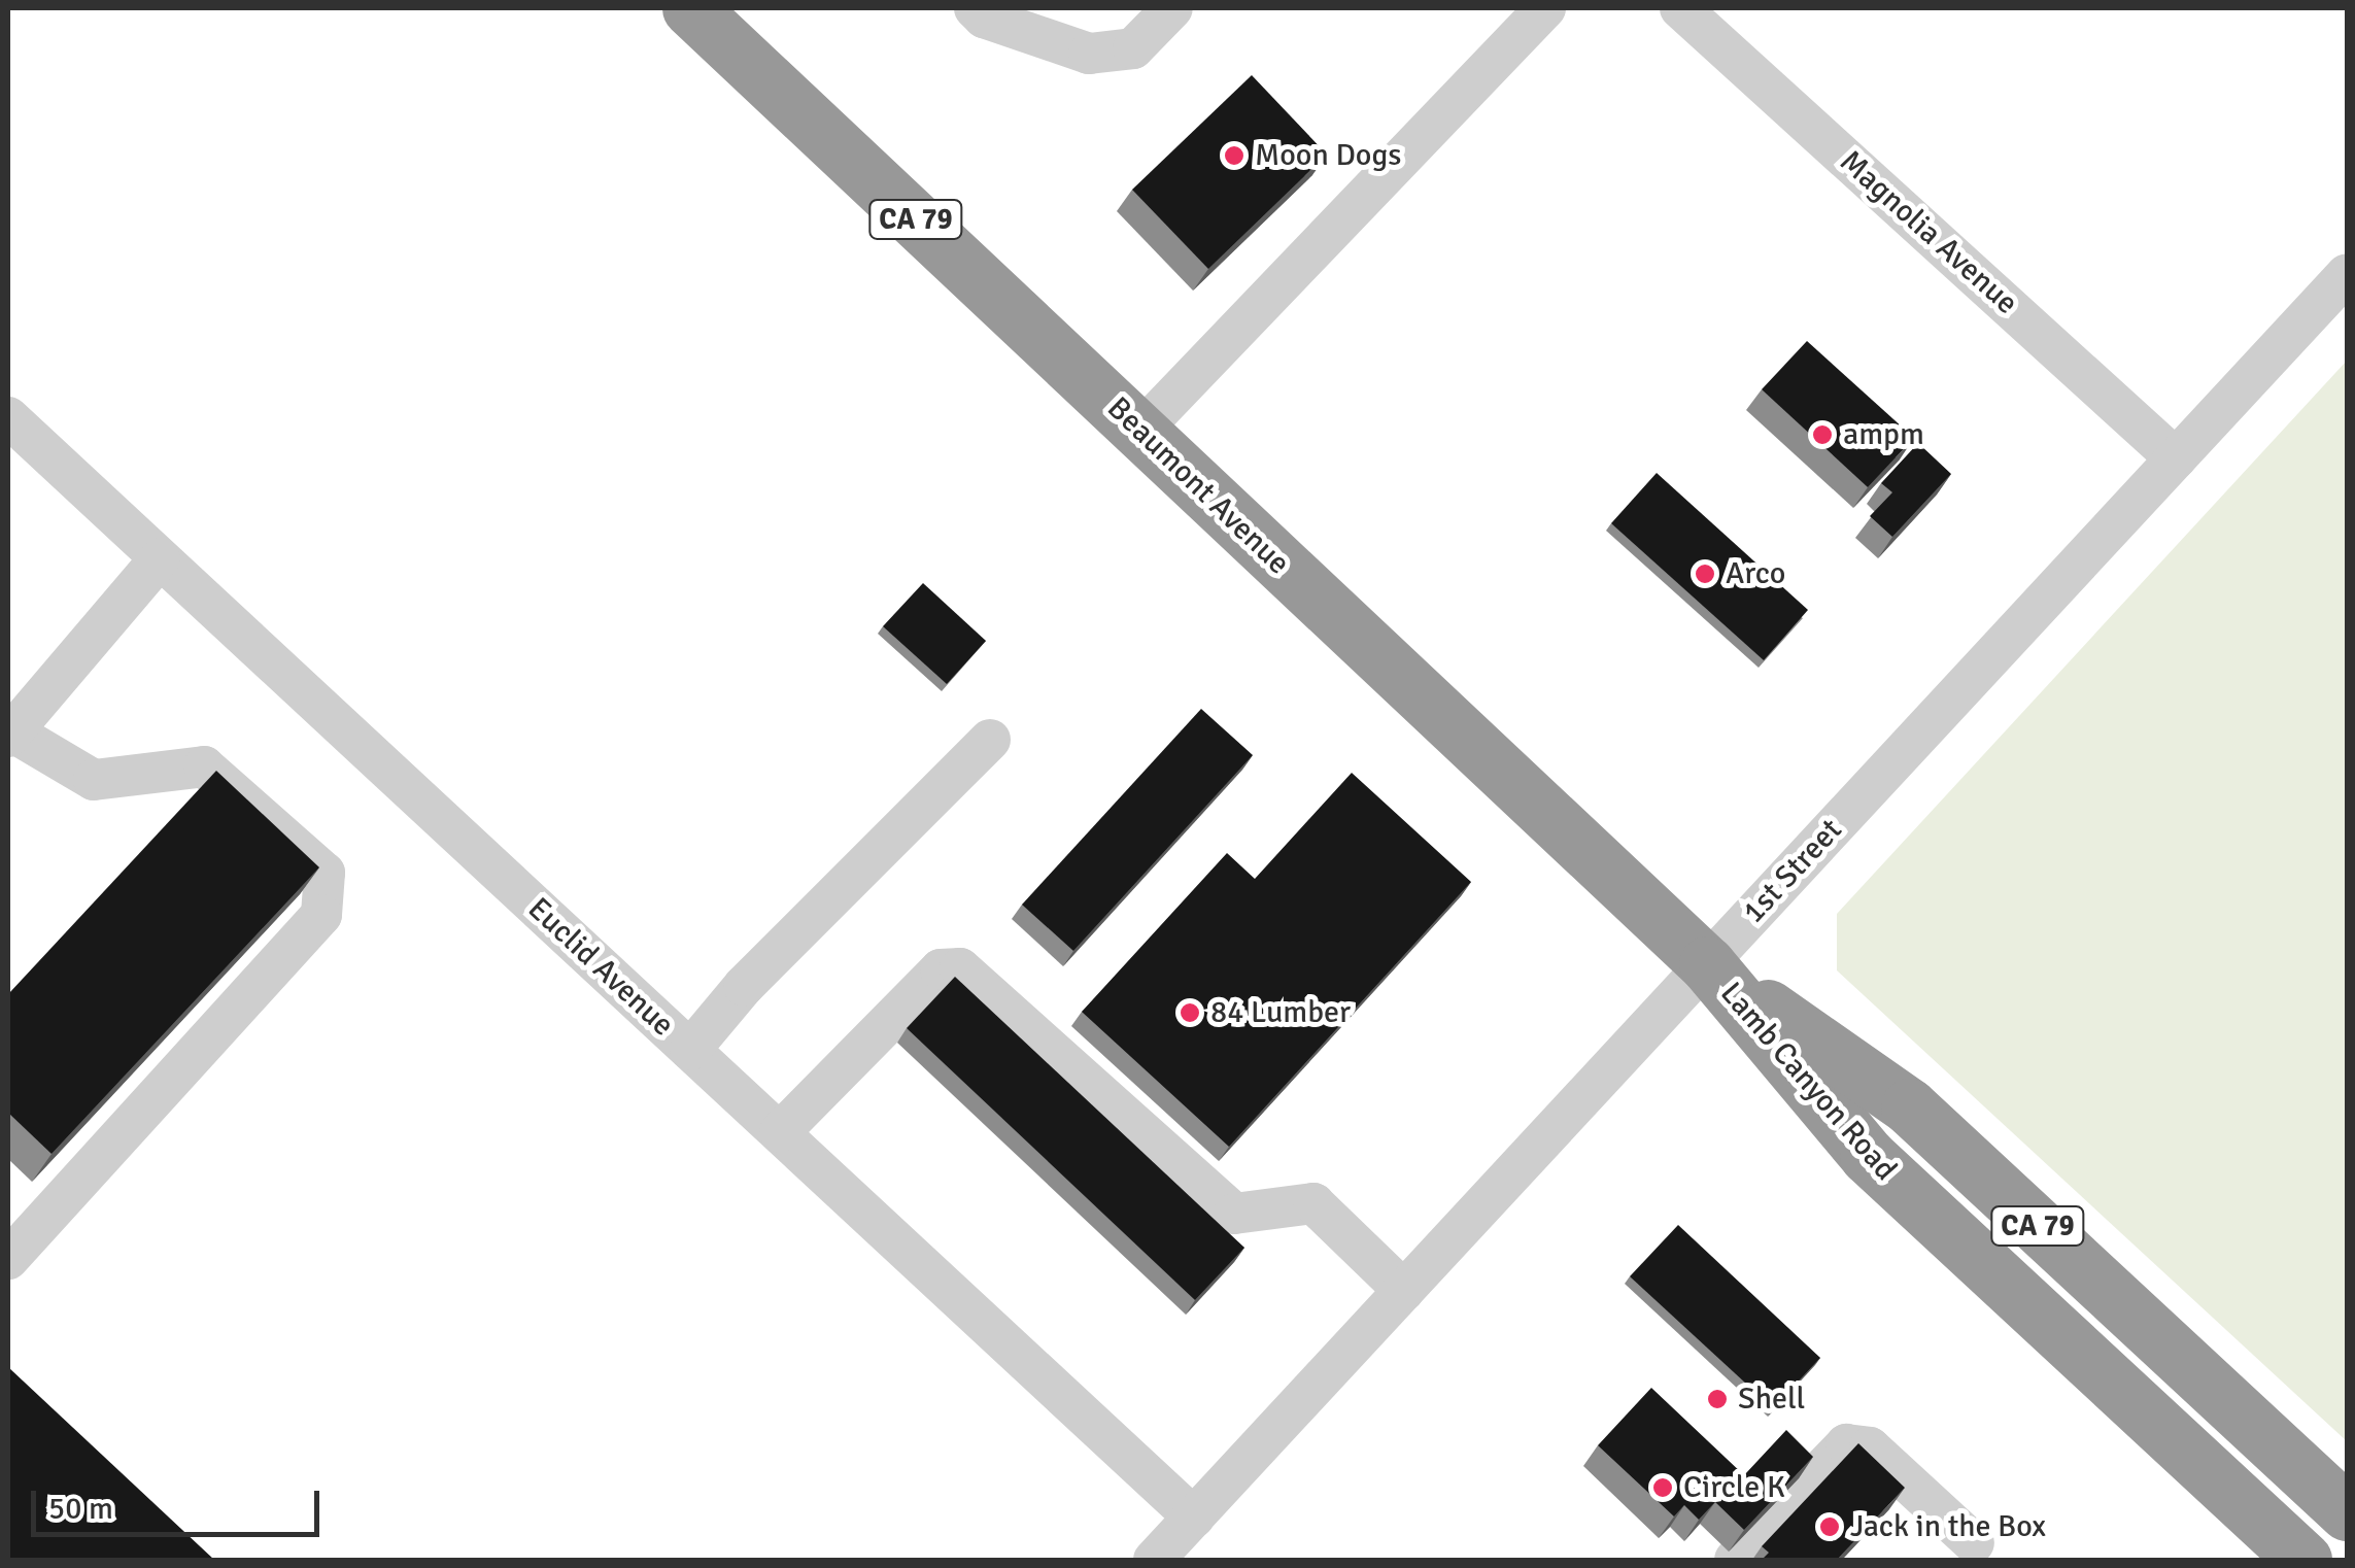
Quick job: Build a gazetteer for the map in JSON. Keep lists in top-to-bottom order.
{
  "streets": {
    "highway": ["CA 79", "Beaumont Avenue", "Lamb Canyon Road"],
    "street": ["Magnolia Avenue", "1st Street", "Euclid Avenue"]
  },
  "crossings": [
    ["Magnolia Avenue", "1st Street"],
    ["Beaumont Avenue", "1st Street"],
    ["Beaumont Avenue", "Lamb Canyon Road"],
    ["1st Street", "Euclid Avenue"],
    ["1st Street", "Lamb Canyon Road"]
  ],
  "places": [
    "Moon Dogs",
    "ampm",
    "Arco",
    "84 Lumber",
    "Shell",
    "Circle K",
    "Jack in the Box"
  ],
  "scale_bar": "50 m"
}
